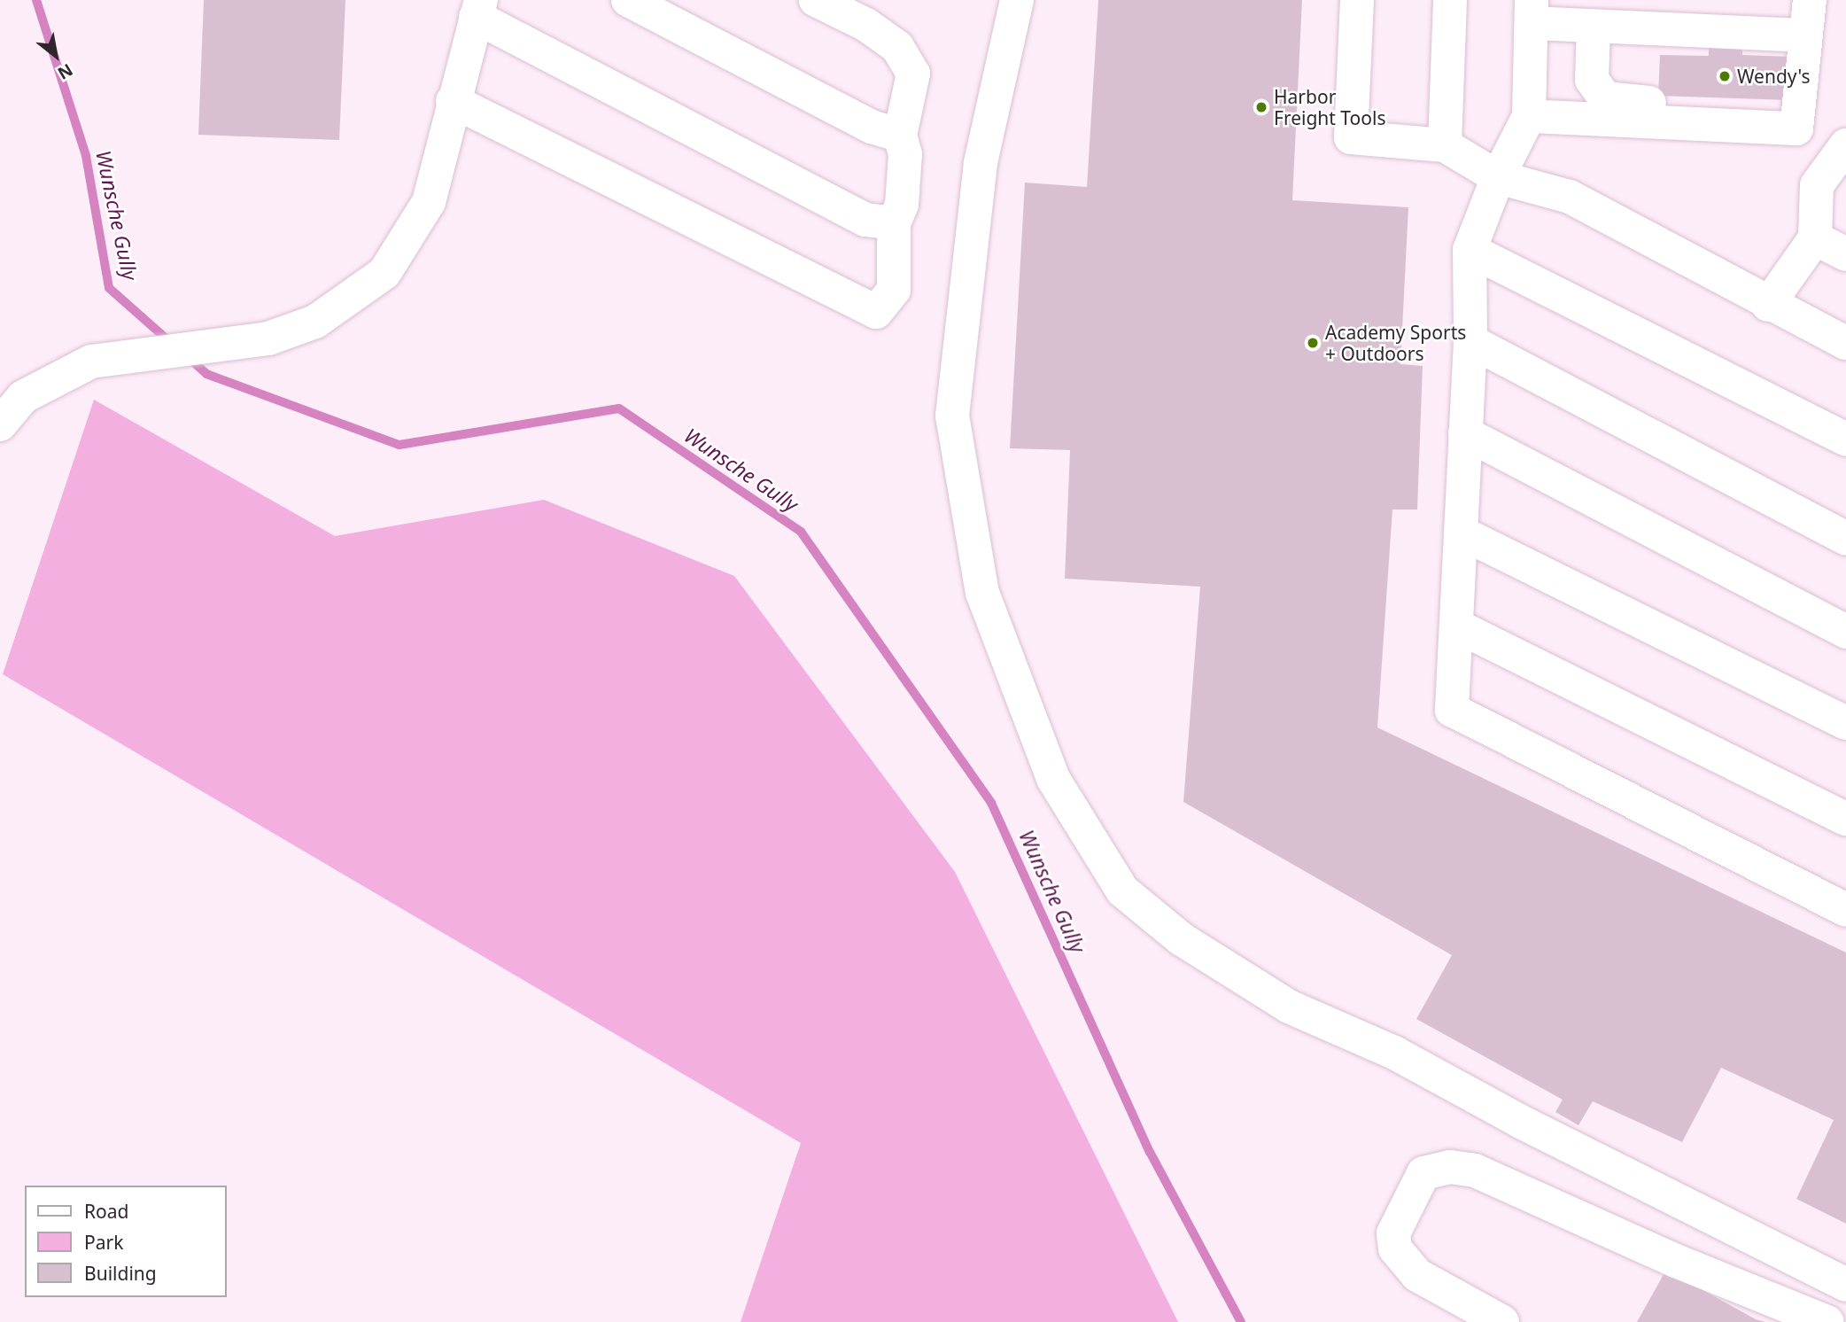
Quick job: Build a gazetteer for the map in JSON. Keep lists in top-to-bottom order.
{
  "water": ["Wunsche Gully"],
  "places": ["Wendy's", "Harbor Freight Tools", "Academy Sports + Outdoors"],
  "legend": ["Road", "Park", "Building"],
  "north": "bottom right"
}
